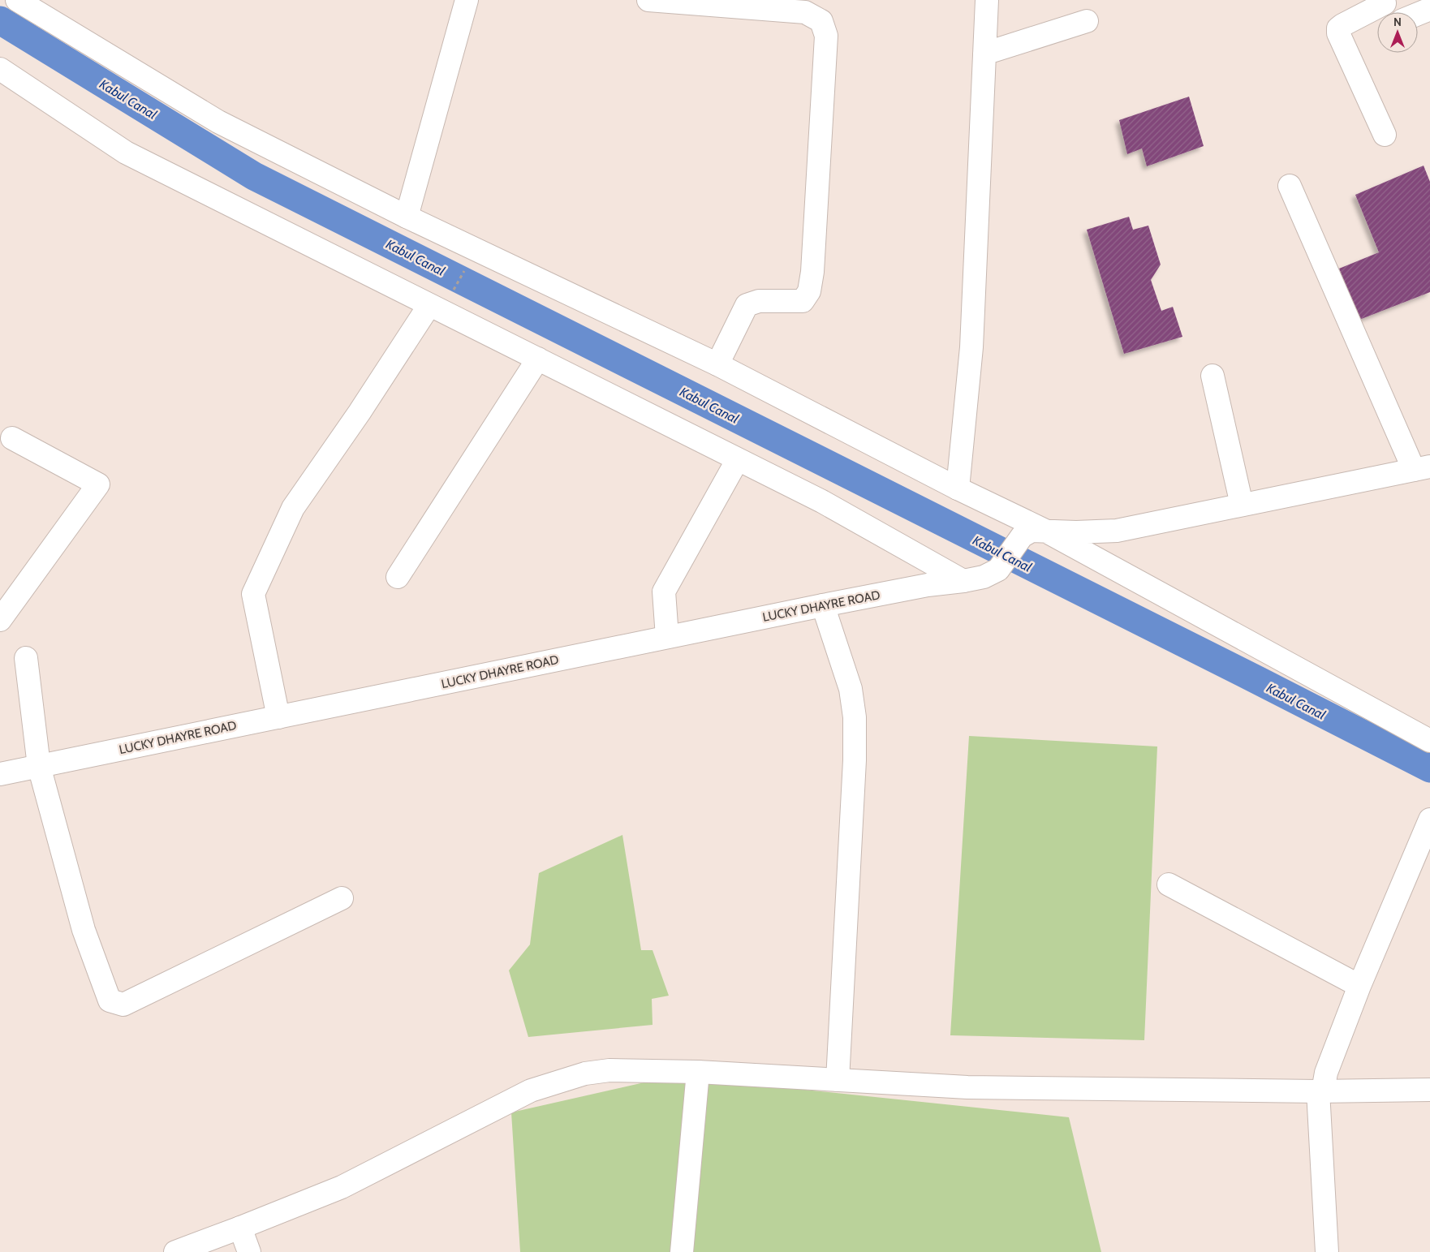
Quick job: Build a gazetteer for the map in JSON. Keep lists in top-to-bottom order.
{
  "streets": {
    "street": ["LUCKY DHAYRE ROAD"]
  },
  "water": ["Kabul Canal"],
  "north": "top"
}
